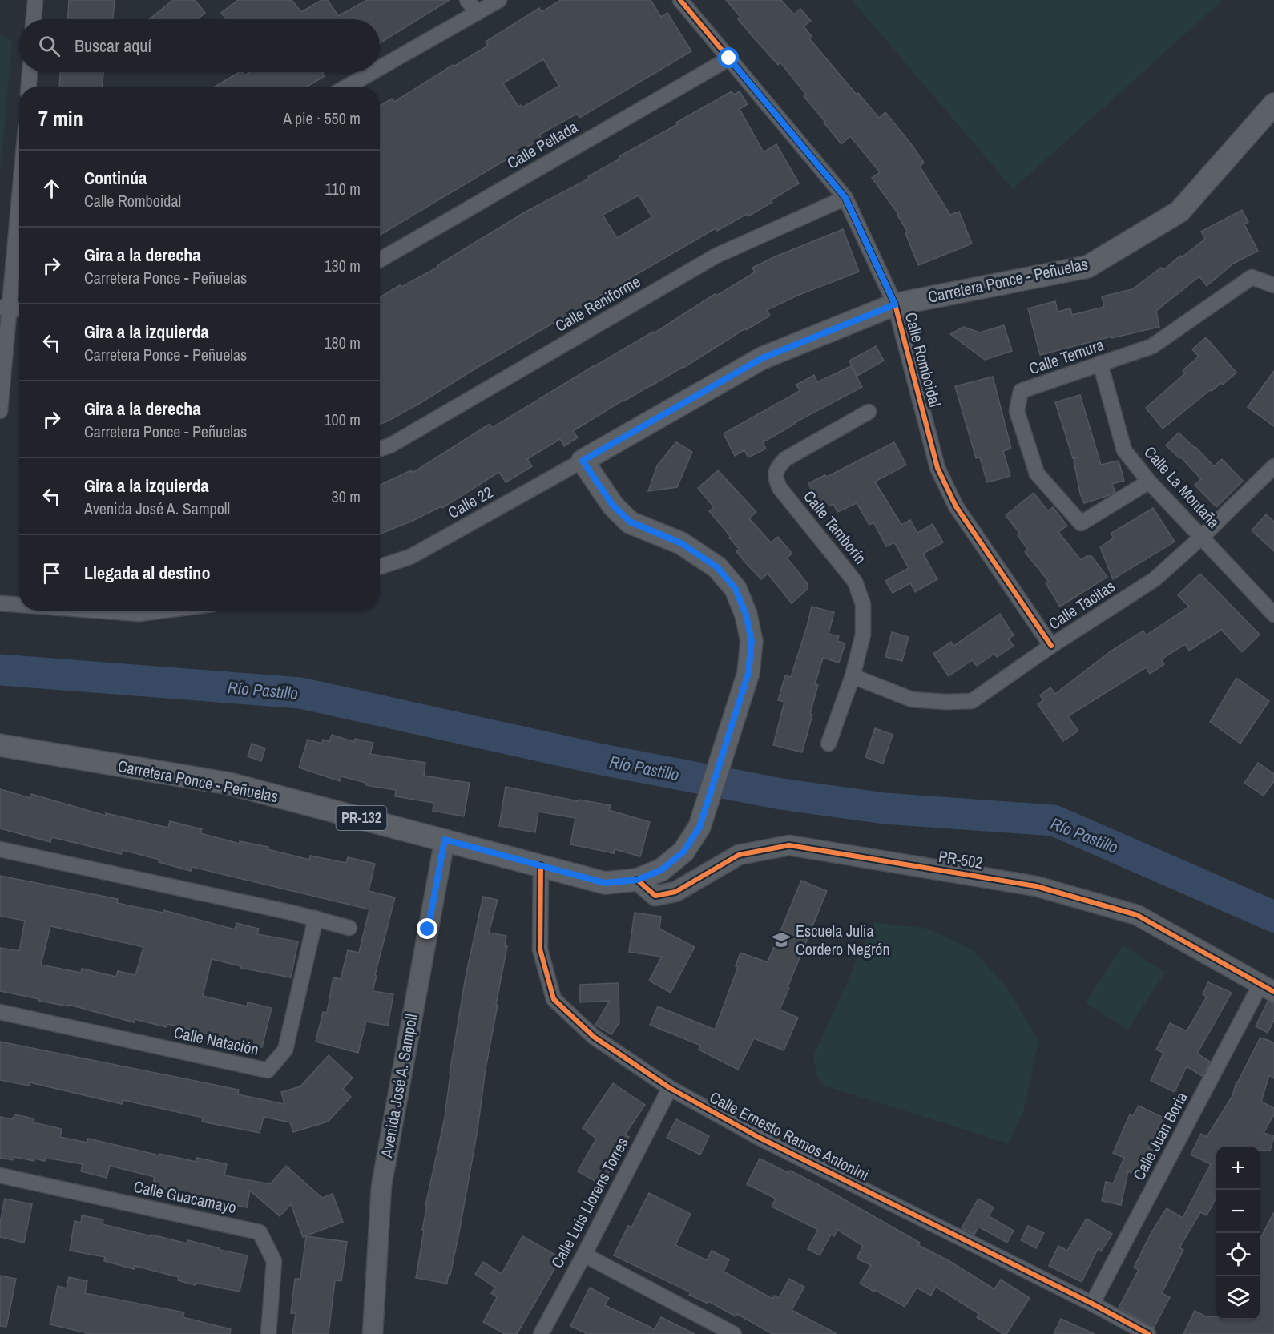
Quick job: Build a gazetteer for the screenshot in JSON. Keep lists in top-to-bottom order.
{
  "streets": {
    "main road": ["Carretera Ponce - Peñuelas", "PR-132"],
    "street": [
      "Calle Peltada",
      "Calle Reniforme",
      "Calle Ternura",
      "Calle Romboidal",
      "Calle La Montaña",
      "Calle 22",
      "Calle Tamborín",
      "Calle Tacitas",
      "PR-502",
      "Calle Natación",
      "Avenida José A. Sampoll",
      "Calle Ernesto Ramos Antonini",
      "Calle Juan Boria",
      "Calle Guacamayo",
      "Calle Luis Llorens Torres"
    ]
  },
  "crossings": [
    ["Calle Peltada", "Calle Romboidal"],
    ["Carretera Ponce - Peñuelas", "Calle Romboidal"],
    ["Carretera Ponce - Peñuelas", "Calle 22"],
    ["Carretera Ponce - Peñuelas", "PR-502"],
    ["Carretera Ponce - Peñuelas", "Avenida José A. Sampoll"],
    ["Carretera Ponce - Peñuelas", "Calle Ernesto Ramos Antonini"],
    ["Calle Reniforme", "Calle Romboidal"],
    ["Calle Ternura", "Calle La Montaña"],
    ["Calle Romboidal", "Calle Tacitas"],
    ["Calle La Montaña", "Calle Tacitas"],
    ["Calle Tamborín", "Calle Tacitas"],
    ["PR-502", "Calle Juan Boria"],
    ["Calle Ernesto Ramos Antonini", "Calle Juan Boria"],
    ["Calle Ernesto Ramos Antonini", "Calle Luis Llorens Torres"]
  ],
  "water": ["Río Pastillo"],
  "places": {
    "school or university": ["Escuela Julia Cordero Negrón"]
  },
  "page": {
    "search": "Buscar aquí",
    "heading": ["7 min", "A pie · 550 m"],
    "list": [
      ["Continúa", "Calle Romboidal", "110 m"],
      ["Gira a la derecha", "Carretera Ponce - Peñuelas", "130 m"],
      ["Gira a la izquierda", "Carretera Ponce - Peñuelas", "180 m"],
      ["Gira a la derecha", "Carretera Ponce - Peñuelas", "100 m"],
      ["Gira a la izquierda", "Avenida José A. Sampoll", "30 m"],
      "Llegada al destino"
    ],
    "map_buttons": ["+", "−"]
  }
}
